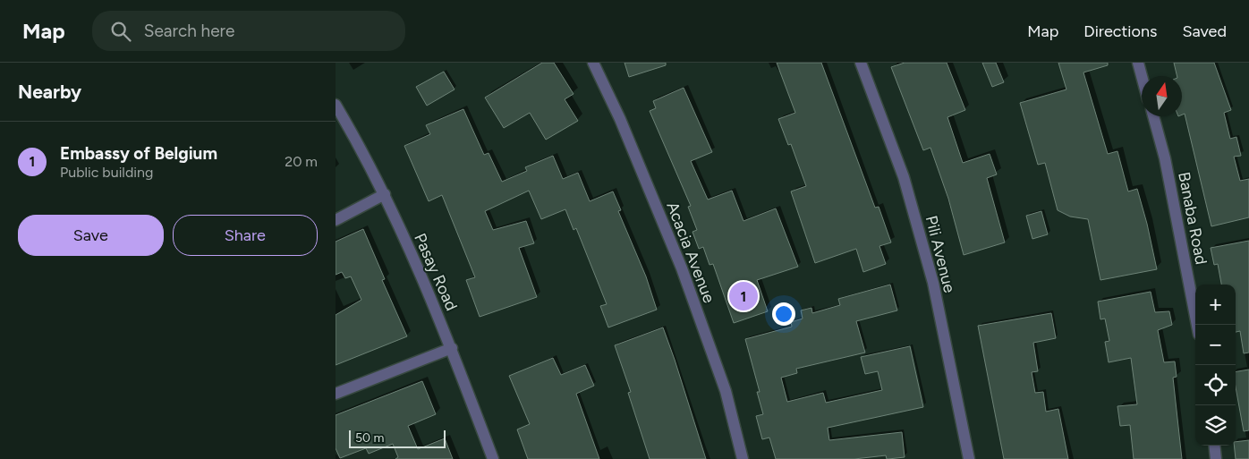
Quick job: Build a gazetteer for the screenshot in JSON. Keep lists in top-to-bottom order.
{
  "streets": {
    "street": [
      "Banaba Road",
      "Acacia Avenue",
      "Pili Avenue",
      "Pasay Road"
    ]
  },
  "scale_bar": "50 m",
  "north": "top",
  "page": {
    "header": "Map",
    "search": "Search here",
    "nav": ["Map", "Directions", "Saved"],
    "heading": "Nearby",
    "list": [
      {
        "mark": "1",
        "name": "Embassy of Belgium",
        "note": "Public building",
        "value": "20 m"
      }
    ],
    "buttons": ["Save", "Share"],
    "pins": "1",
    "map_buttons": ["+", "−"],
    "scale": "50 m"
  }
}
